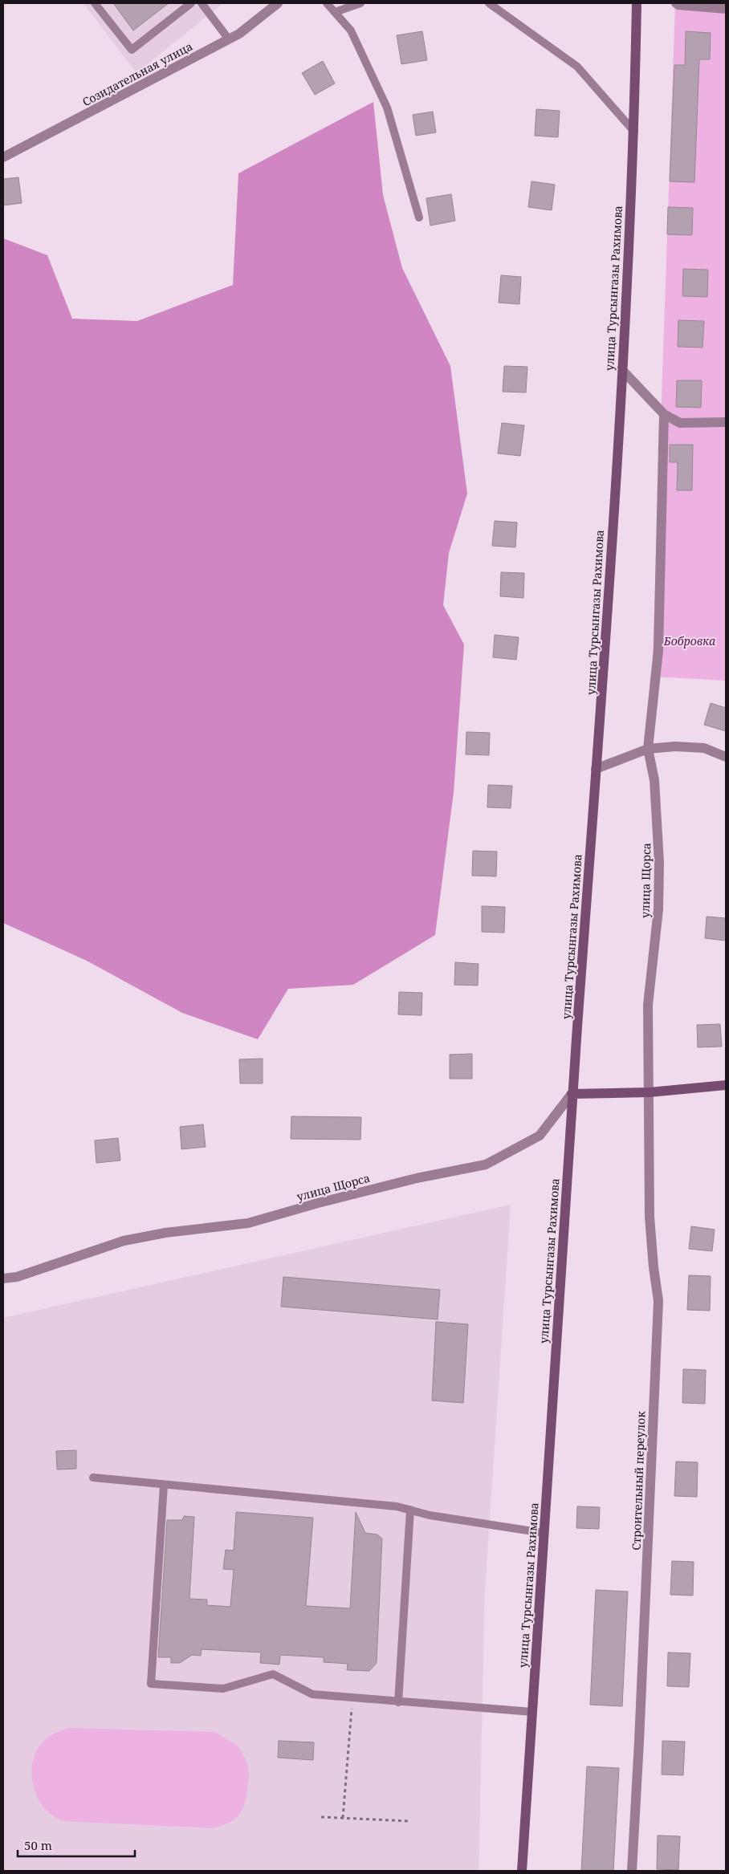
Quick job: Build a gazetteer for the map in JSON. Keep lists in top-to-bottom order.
{
  "streets": {
    "street": [
      "Созидательная улица",
      "улица Турсынгазы Рахимова",
      "улица Щорса",
      "Строительный переулок"
    ]
  },
  "crossings": [
    ["улица Турсынгазы Рахимова", "улица Щорса"],
    ["улица Щорса", "Строительный переулок"]
  ],
  "parks": ["Бобровка"],
  "scale_bar": "50 m"
}
